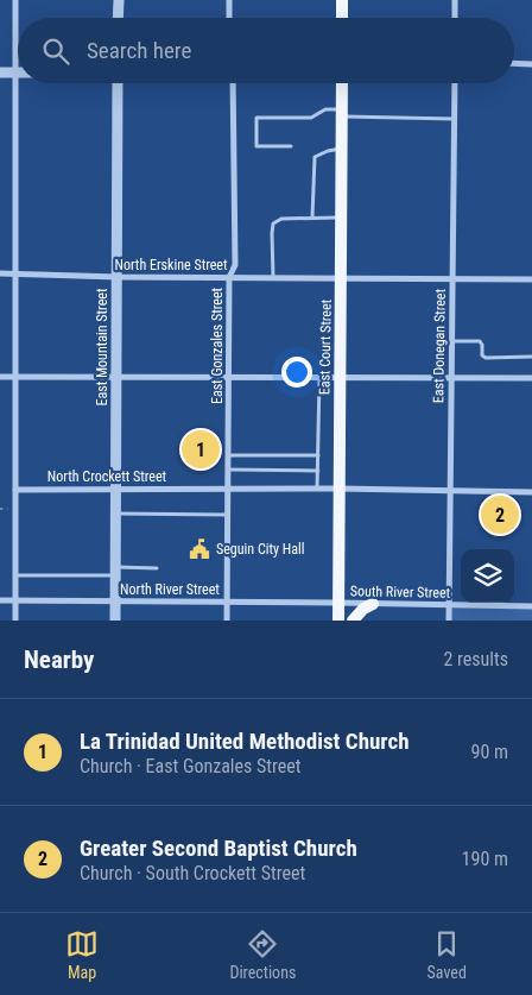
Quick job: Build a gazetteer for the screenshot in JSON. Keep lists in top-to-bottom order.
{
  "streets": {
    "main road": ["East Court Street"],
    "street": [
      "North Erskine Street",
      "East Gonzales Street",
      "East Donegan Street",
      "East Mountain Street",
      "North Crockett Street",
      "North River Street",
      "South River Street"
    ]
  },
  "crossings": [
    ["North Erskine Street", "East Gonzales Street"],
    ["North Erskine Street", "East Donegan Street"],
    ["North Erskine Street", "East Mountain Street"],
    ["North Erskine Street", "East Court Street"],
    ["East Gonzales Street", "North Crockett Street"],
    ["East Gonzales Street", "North River Street"],
    ["East Donegan Street", "North Crockett Street"],
    ["East Donegan Street", "South River Street"],
    ["East Mountain Street", "North Crockett Street"],
    ["East Mountain Street", "North River Street"],
    ["East Court Street", "North Crockett Street"],
    ["East Court Street", "North River Street"],
    ["East Court Street", "South River Street"],
    ["North River Street", "South River Street"]
  ],
  "places": {
    "public building": ["Seguin City Hall"]
  },
  "page": {
    "search": "Search here",
    "pins": ["1", "2"],
    "heading": ["Nearby", "2 results"],
    "list": [
      {
        "mark": "1",
        "name": "La Trinidad United Methodist Church",
        "note": "Church · East Gonzales Street",
        "value": "90 m"
      },
      {
        "mark": "2",
        "name": "Greater Second Baptist Church",
        "note": "Church · South Crockett Street",
        "value": "190 m"
      }
    ],
    "nav": ["Map", "Directions", "Saved"]
  }
}
